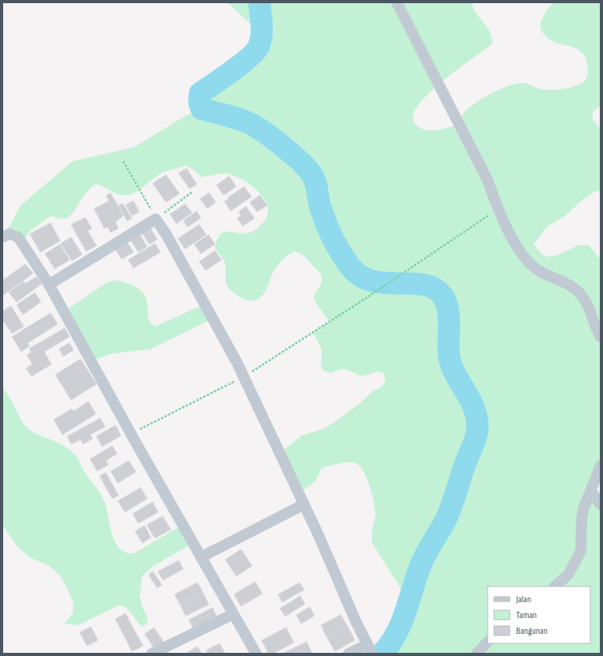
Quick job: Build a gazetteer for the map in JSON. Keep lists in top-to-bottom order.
{
  "legend": ["Jalan", "Taman", "Bangunan"]
}
